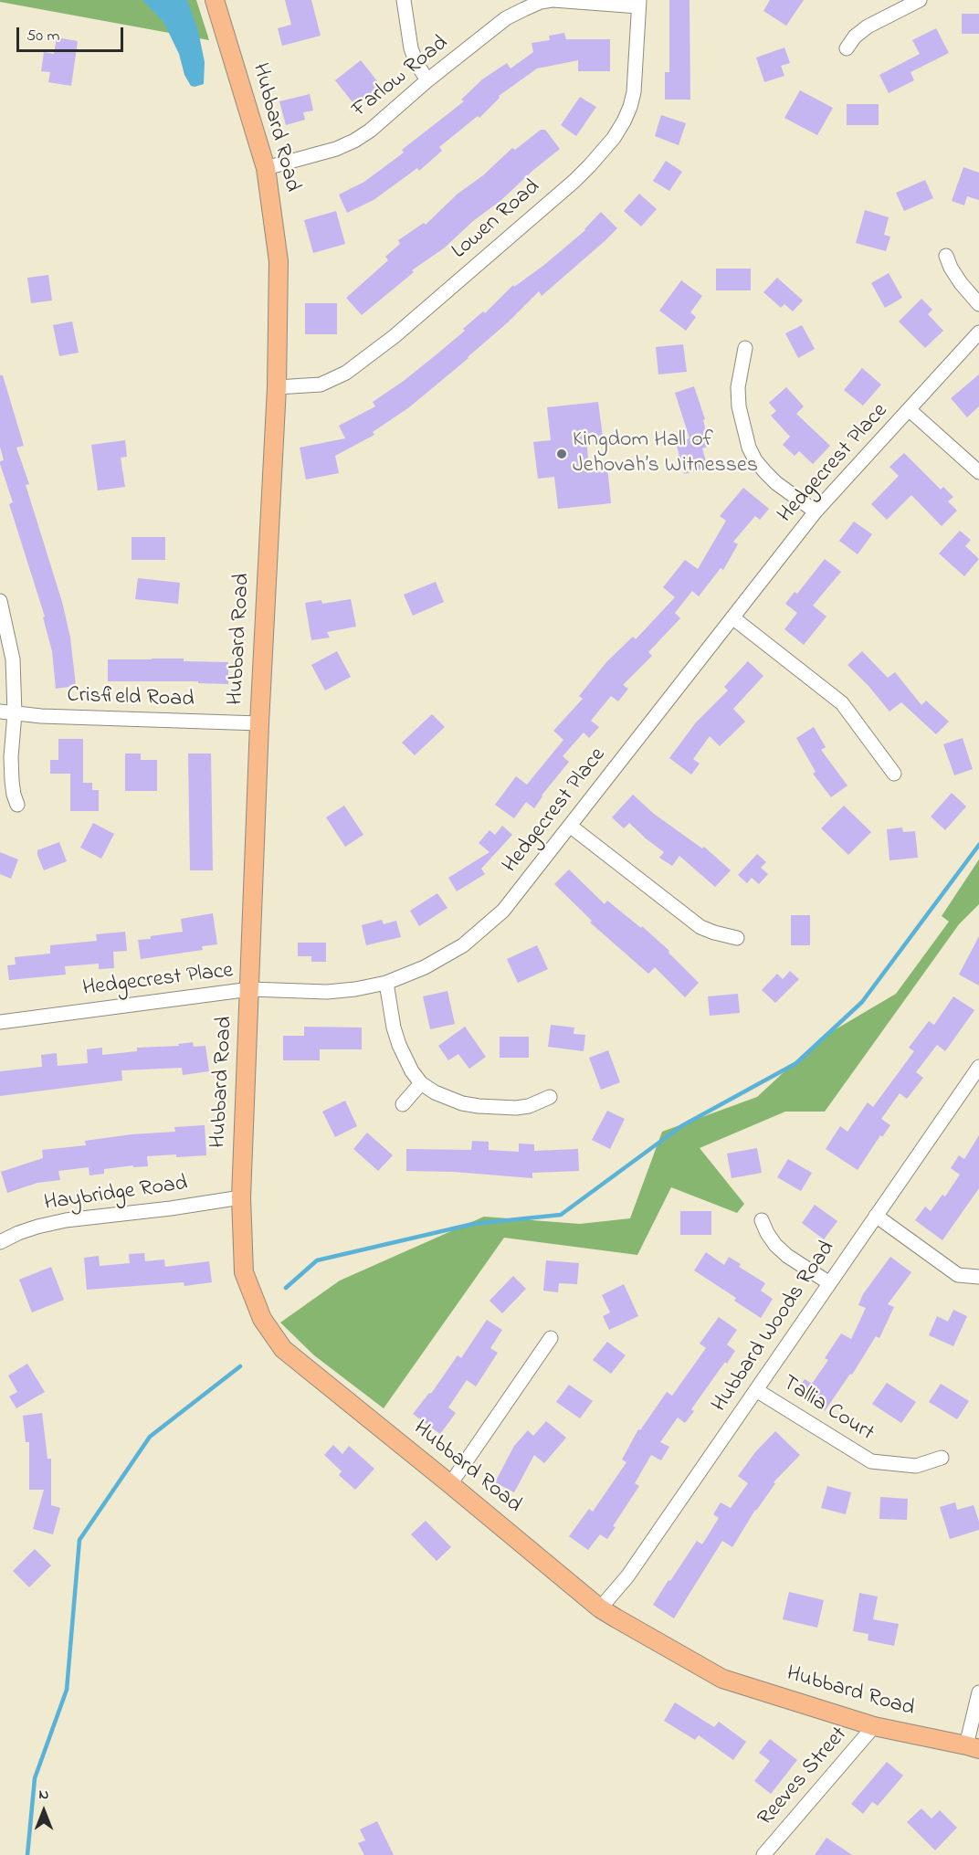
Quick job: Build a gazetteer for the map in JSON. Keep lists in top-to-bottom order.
{
  "streets": {
    "main road": ["Hubbard Road"],
    "street": [
      "Farlow Road",
      "Lowen Road",
      "Hedgecrest Place",
      "Crisfield Road",
      "Haybridge Road",
      "Hubbard Woods Road",
      "Tallia Court",
      "Reeves Street"
    ]
  },
  "crossings": [
    ["Farlow Road", "Hubbard Road"],
    ["Farlow Road", "Lowen Road"],
    ["Hubbard Road", "Lowen Road"],
    ["Hubbard Road", "Hedgecrest Place"],
    ["Hubbard Road", "Crisfield Road"],
    ["Hubbard Road", "Haybridge Road"],
    ["Hubbard Road", "Hubbard Woods Road"],
    ["Hubbard Road", "Reeves Street"],
    ["Hubbard Woods Road", "Tallia Court"]
  ],
  "places": ["Kingdom Hall of Jehovah’s Witnesses"],
  "scale_bar": "50 m",
  "north": "top"
}
